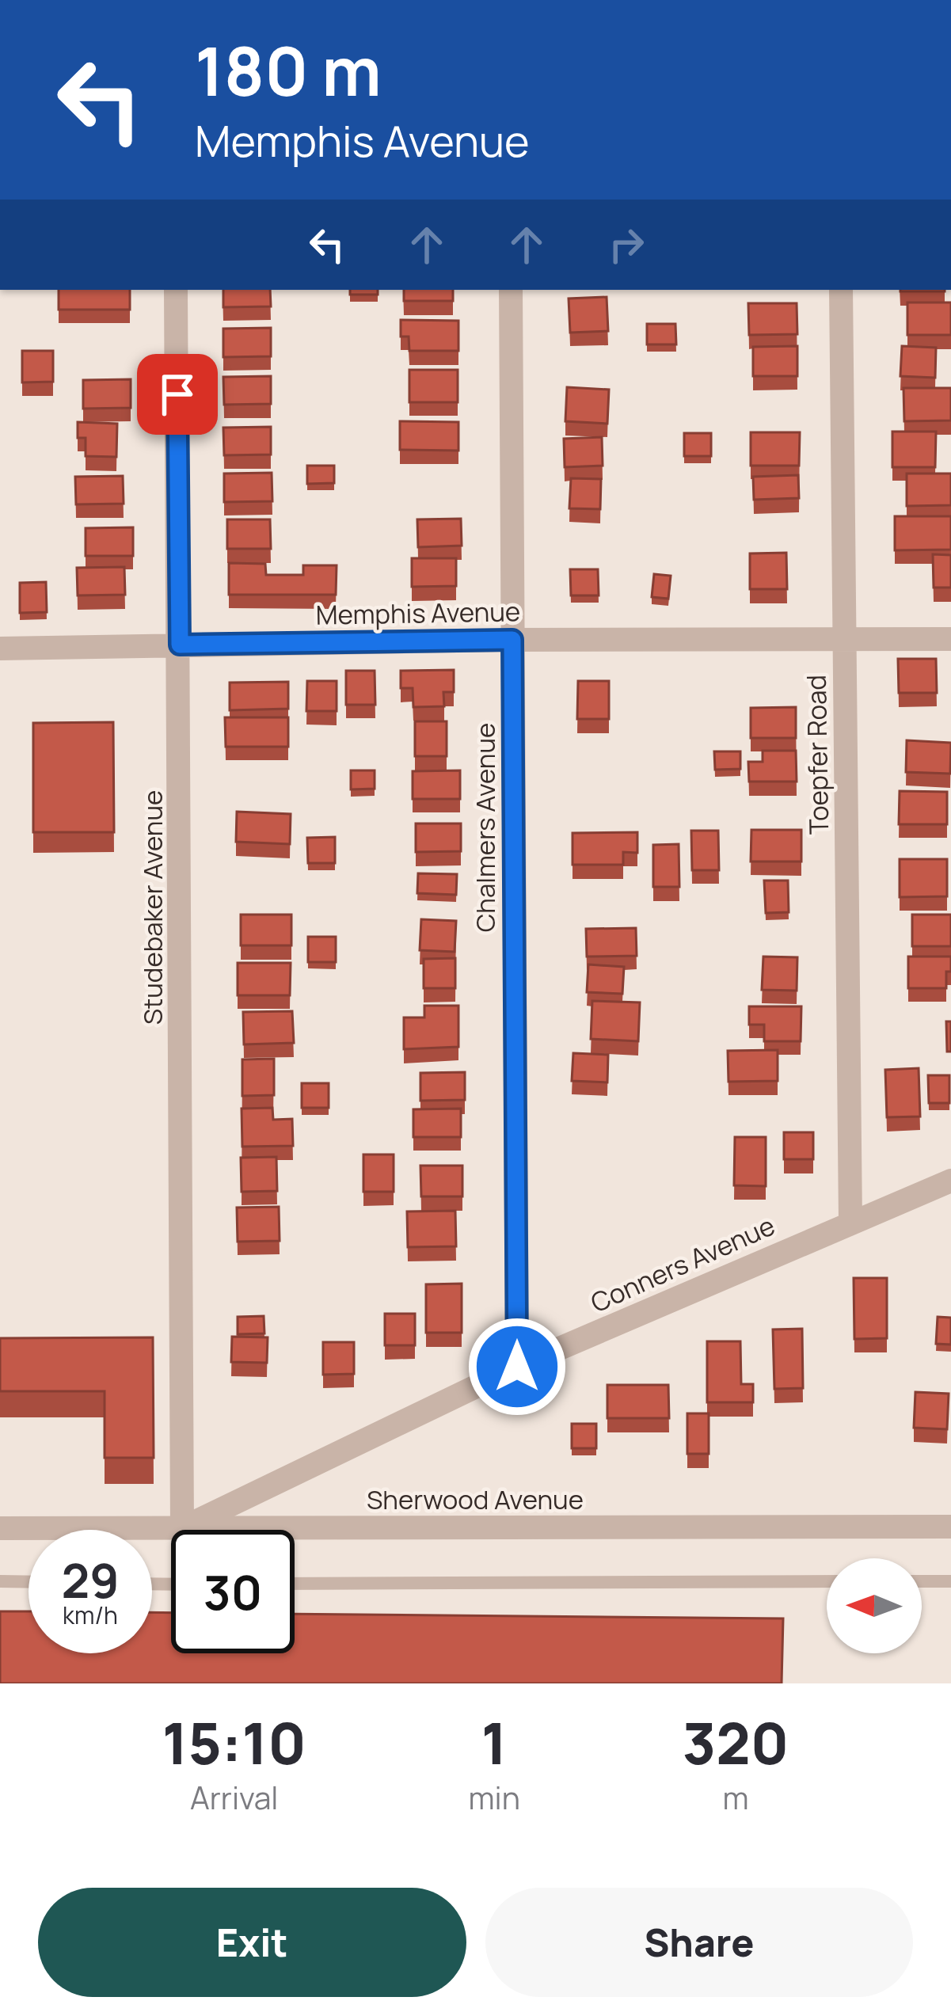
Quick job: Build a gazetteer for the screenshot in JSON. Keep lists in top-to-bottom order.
{
  "streets": {
    "street": [
      "Memphis Avenue",
      "Toepfer Road",
      "Chalmers Avenue",
      "Studebaker Avenue",
      "Conners Avenue",
      "Sherwood Avenue"
    ]
  },
  "crossings": [
    ["Memphis Avenue", "Toepfer Road"],
    ["Memphis Avenue", "Chalmers Avenue"],
    ["Memphis Avenue", "Studebaker Avenue"],
    ["Toepfer Road", "Conners Avenue"],
    ["Chalmers Avenue", "Conners Avenue"],
    ["Studebaker Avenue", "Conners Avenue"],
    ["Studebaker Avenue", "Sherwood Avenue"],
    ["Conners Avenue", "Sherwood Avenue"]
  ],
  "north": "left",
  "page": {
    "turn": ["180 m", "Memphis Avenue"],
    "speed": "29 km/h",
    "limit": "30",
    "eta": [
      "15:10",
      "Arrival",
      "1",
      "min",
      "320",
      "m"
    ],
    "buttons": ["Exit", "Share"]
  }
}
